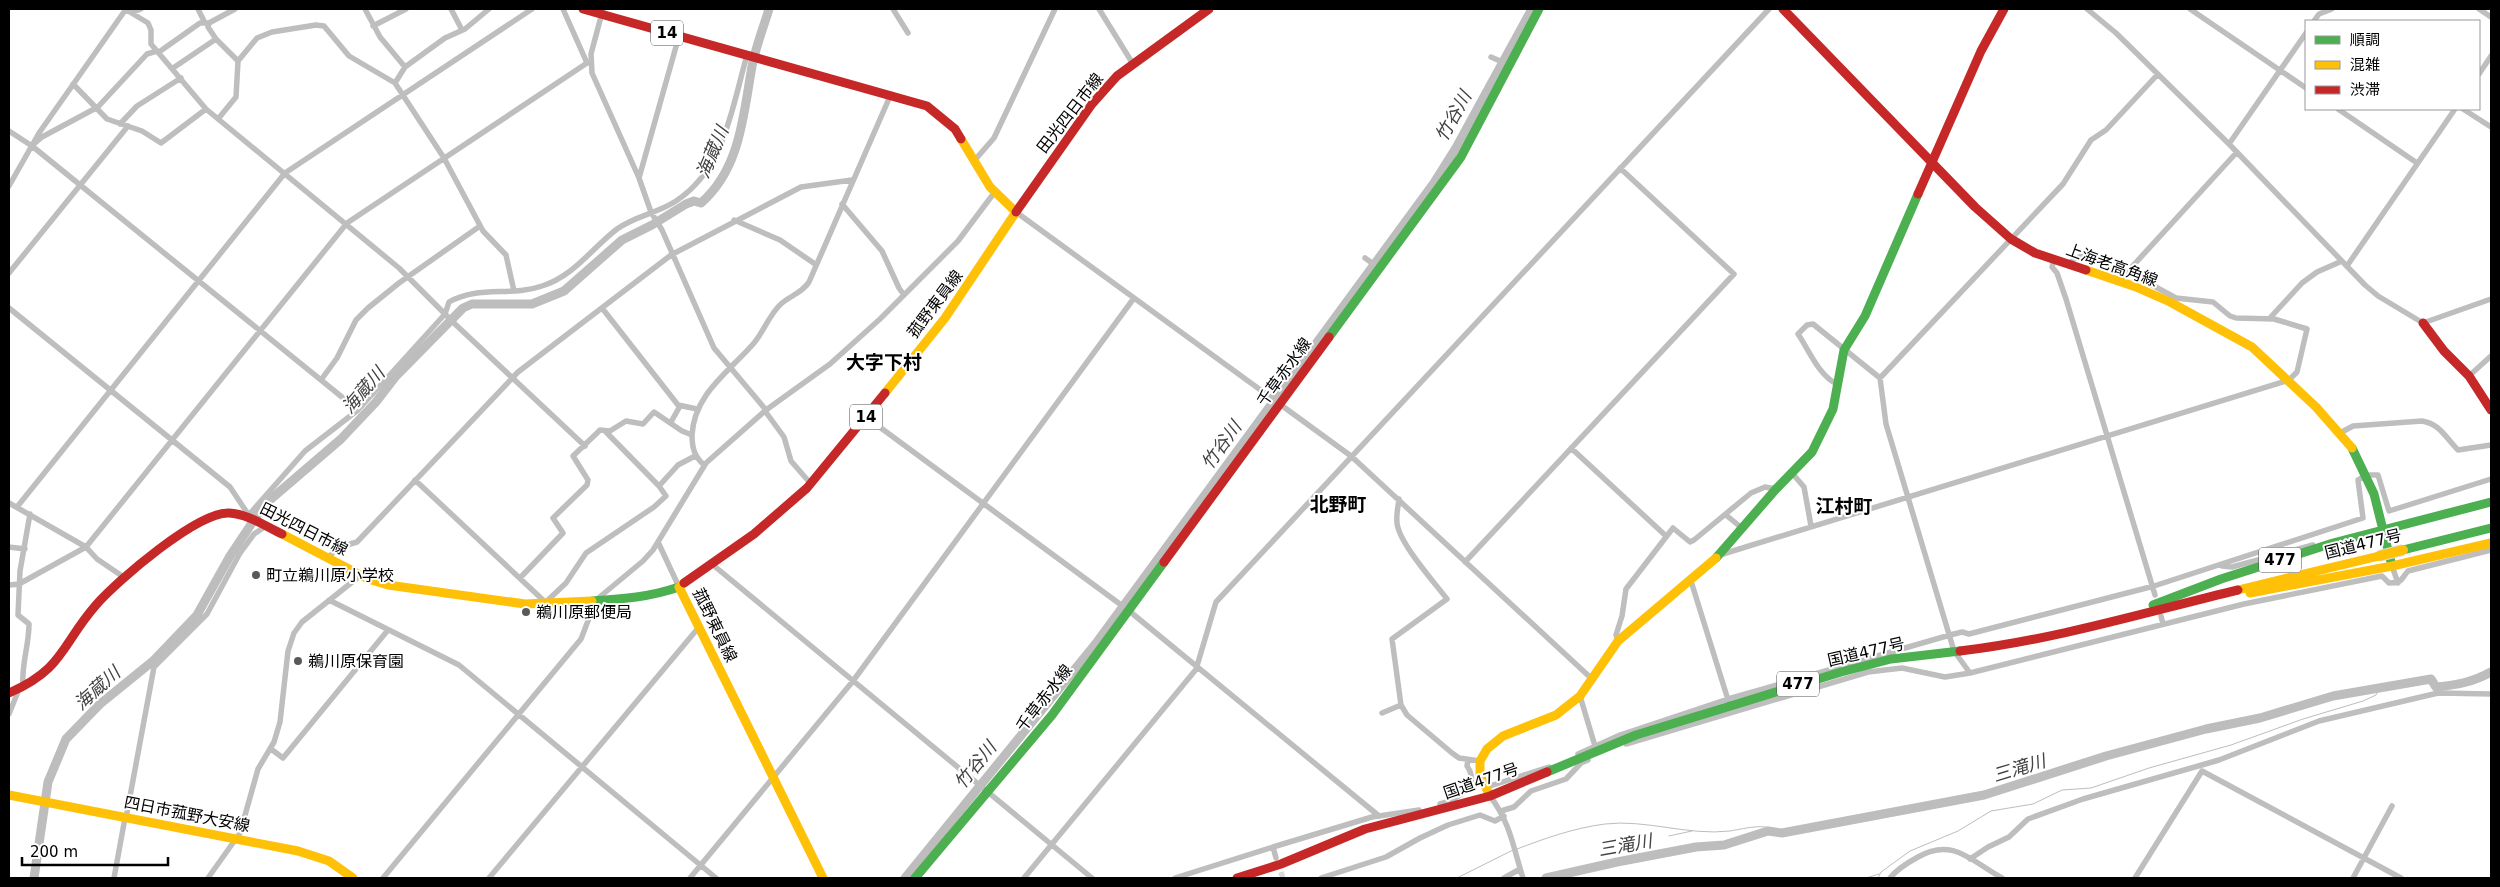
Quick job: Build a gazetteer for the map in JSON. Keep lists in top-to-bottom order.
{
  "streets": {
    "main road": [
      "14",
      "田光四日市線",
      "上海老高角線",
      "菰野東員線",
      "千草赤水線",
      "国道477号",
      "477",
      "四日市菰野大安線"
    ]
  },
  "crossings": [
    ["14", "田光四日市線"],
    ["14", "菰野東員線"],
    ["田光四日市線", "菰野東員線"],
    ["上海老高角線", "477"],
    ["国道477号", "477"]
  ],
  "districts": ["大字下村", "北野町", "江村町"],
  "water": ["竹谷川", "海蔵川", "三滝川"],
  "places": ["町立鵜川原小学校", "鵜川原郵便局", "鵜川原保育園"],
  "legend": ["順調", "混雑", "渋滞"],
  "scale_bar": "200 m"
}
